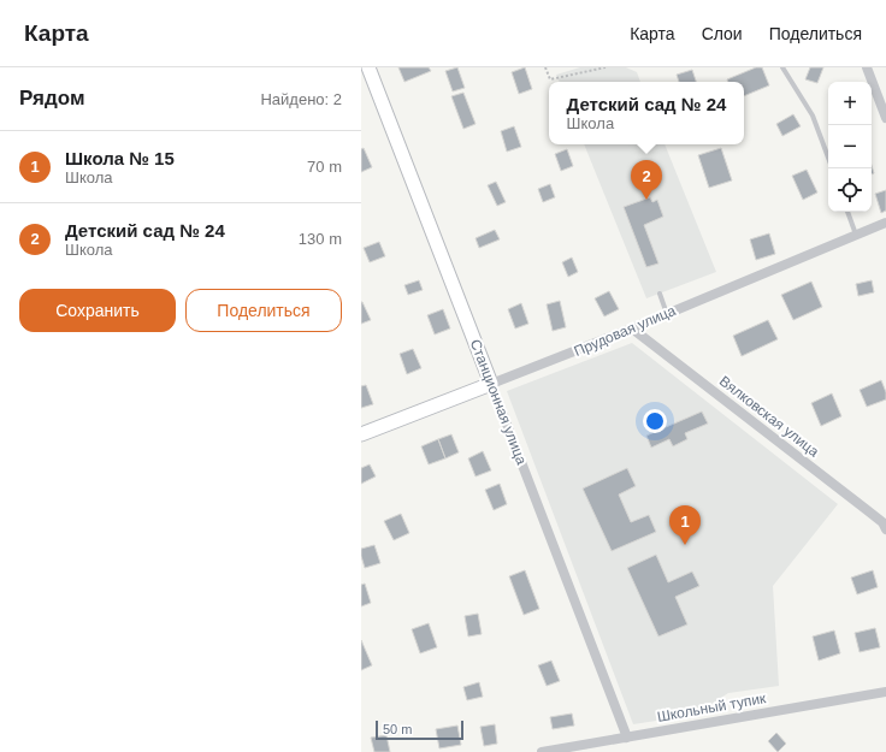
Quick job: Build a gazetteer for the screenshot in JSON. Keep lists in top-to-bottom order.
{
  "streets": {
    "main road": ["Прудовая улица", "Станционная улица"],
    "street": ["Вялковская улица", "Школьный тупик"]
  },
  "crossings": [
    ["Прудовая улица", "Станционная улица"],
    ["Прудовая улица", "Вялковская улица"],
    ["Станционная улица", "Школьный тупик"]
  ],
  "scale_bar": "50 m",
  "page": {
    "header": "Карта",
    "nav": ["Карта", "Слои", "Поделиться"],
    "heading": ["Рядом", "Найдено: 2"],
    "map_buttons": ["+", "−"],
    "popup": ["Детский сад № 24", "Школа"],
    "list": [
      {
        "mark": "1",
        "name": "Школа № 15",
        "note": "Школа",
        "value": "70 m"
      },
      {
        "mark": "2",
        "name": "Детский сад № 24",
        "note": "Школа",
        "value": "130 m"
      }
    ],
    "pins": ["2", "1"],
    "buttons": ["Сохранить", "Поделиться"],
    "scale": "50 m"
  }
}
